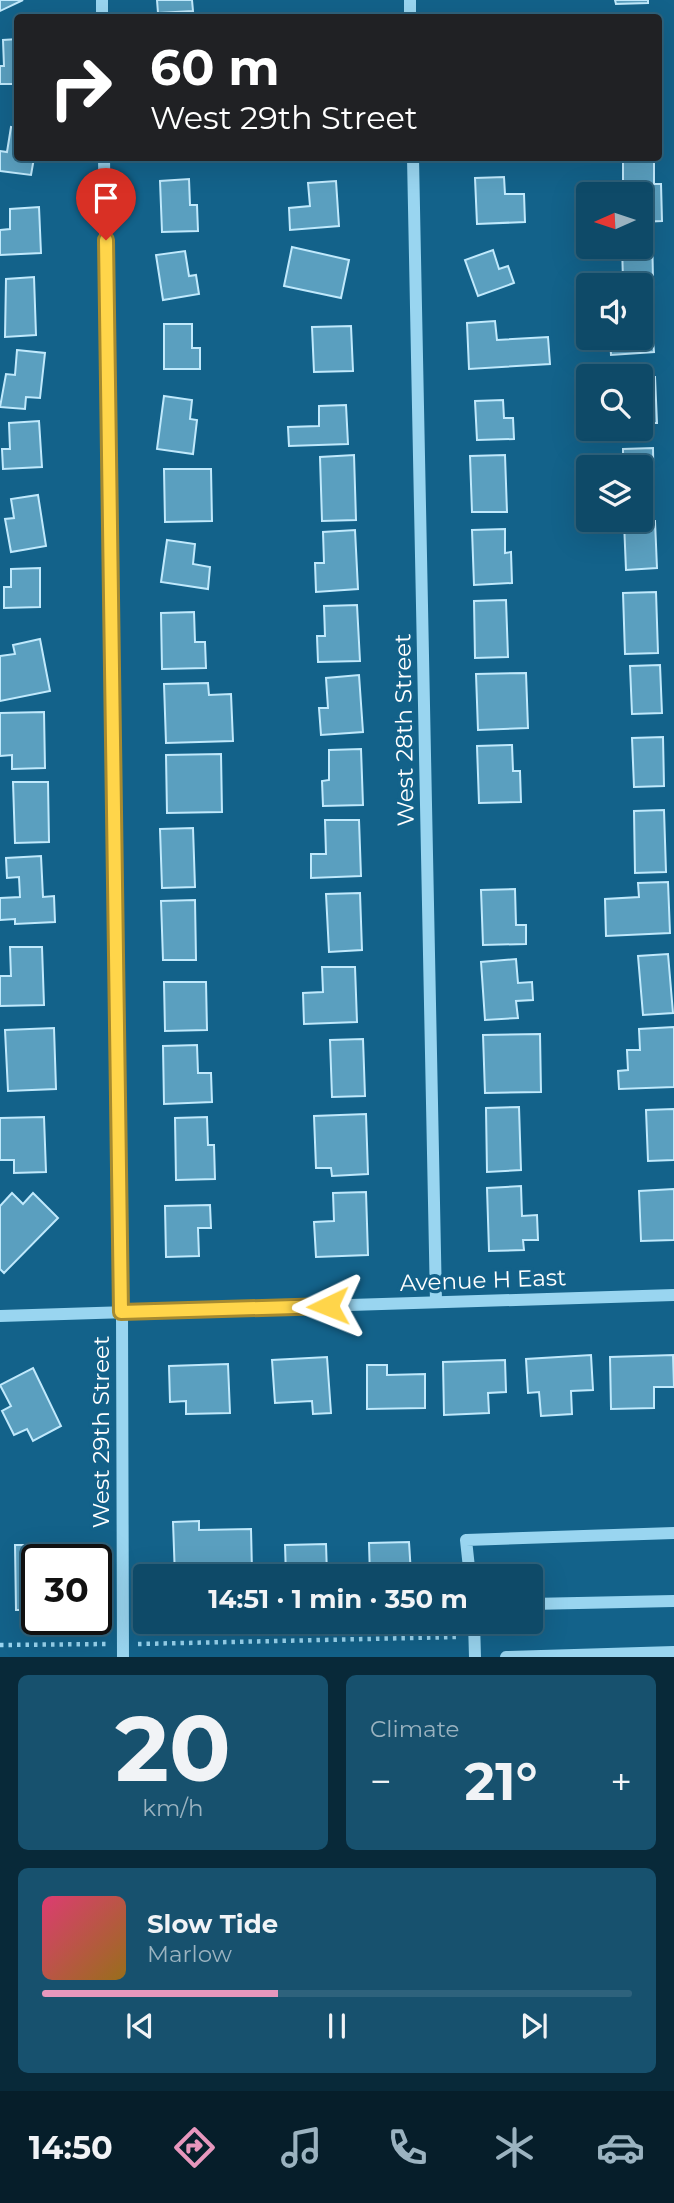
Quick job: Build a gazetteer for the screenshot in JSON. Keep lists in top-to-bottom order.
{
  "streets": {
    "street": ["West 28th Street", "Avenue H East", "West 29th Street"]
  },
  "crossings": [
    ["West 28th Street", "Avenue H East"],
    ["Avenue H East", "West 29th Street"]
  ],
  "north": "left",
  "page": {
    "turn": ["60 m", "West 29th Street"],
    "limit": "30",
    "trip": "14:51 · 1 min · 350 m",
    "tile": [
      ["20", "km/h"],
      "Climate"
    ],
    "heat": ["−", "21°", "+"],
    "song": ["Slow Tide", "Marlow"],
    "tabs": "14:50"
  }
}
